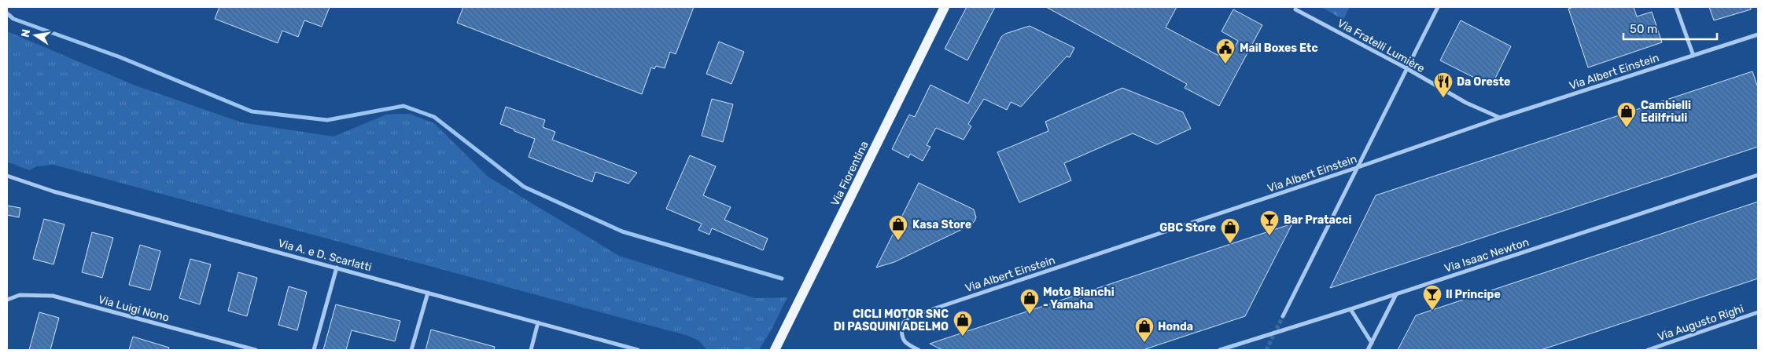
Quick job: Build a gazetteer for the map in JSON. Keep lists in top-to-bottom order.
{
  "streets": {
    "main road": ["Via Fiorentina"],
    "street": [
      "Via Fratelli Lumière",
      "Via Albert Einstein",
      "Via A. e D. Scarlatti",
      "Via Isaac Newton",
      "Via Luigi Nono",
      "Via Augusto Righi"
    ]
  },
  "crossings": [
    ["Via Fratelli Lumière", "Via Albert Einstein"]
  ],
  "places": {
    "public building": ["Mail Boxes Etc"],
    "restaurant": ["Da Oreste"],
    "shop": [
      "Cambielli Edilfriuli",
      "Kasa Store",
      "GBC Store",
      "Moto Bianchi - Yamaha",
      "CICLI MOTOR SNC DI PASQUINI ADELMO",
      "Honda"
    ],
    "bar": ["Bar Pratacci", "Il Principe"]
  },
  "scale_bar": "50 m",
  "north": "left"
}
